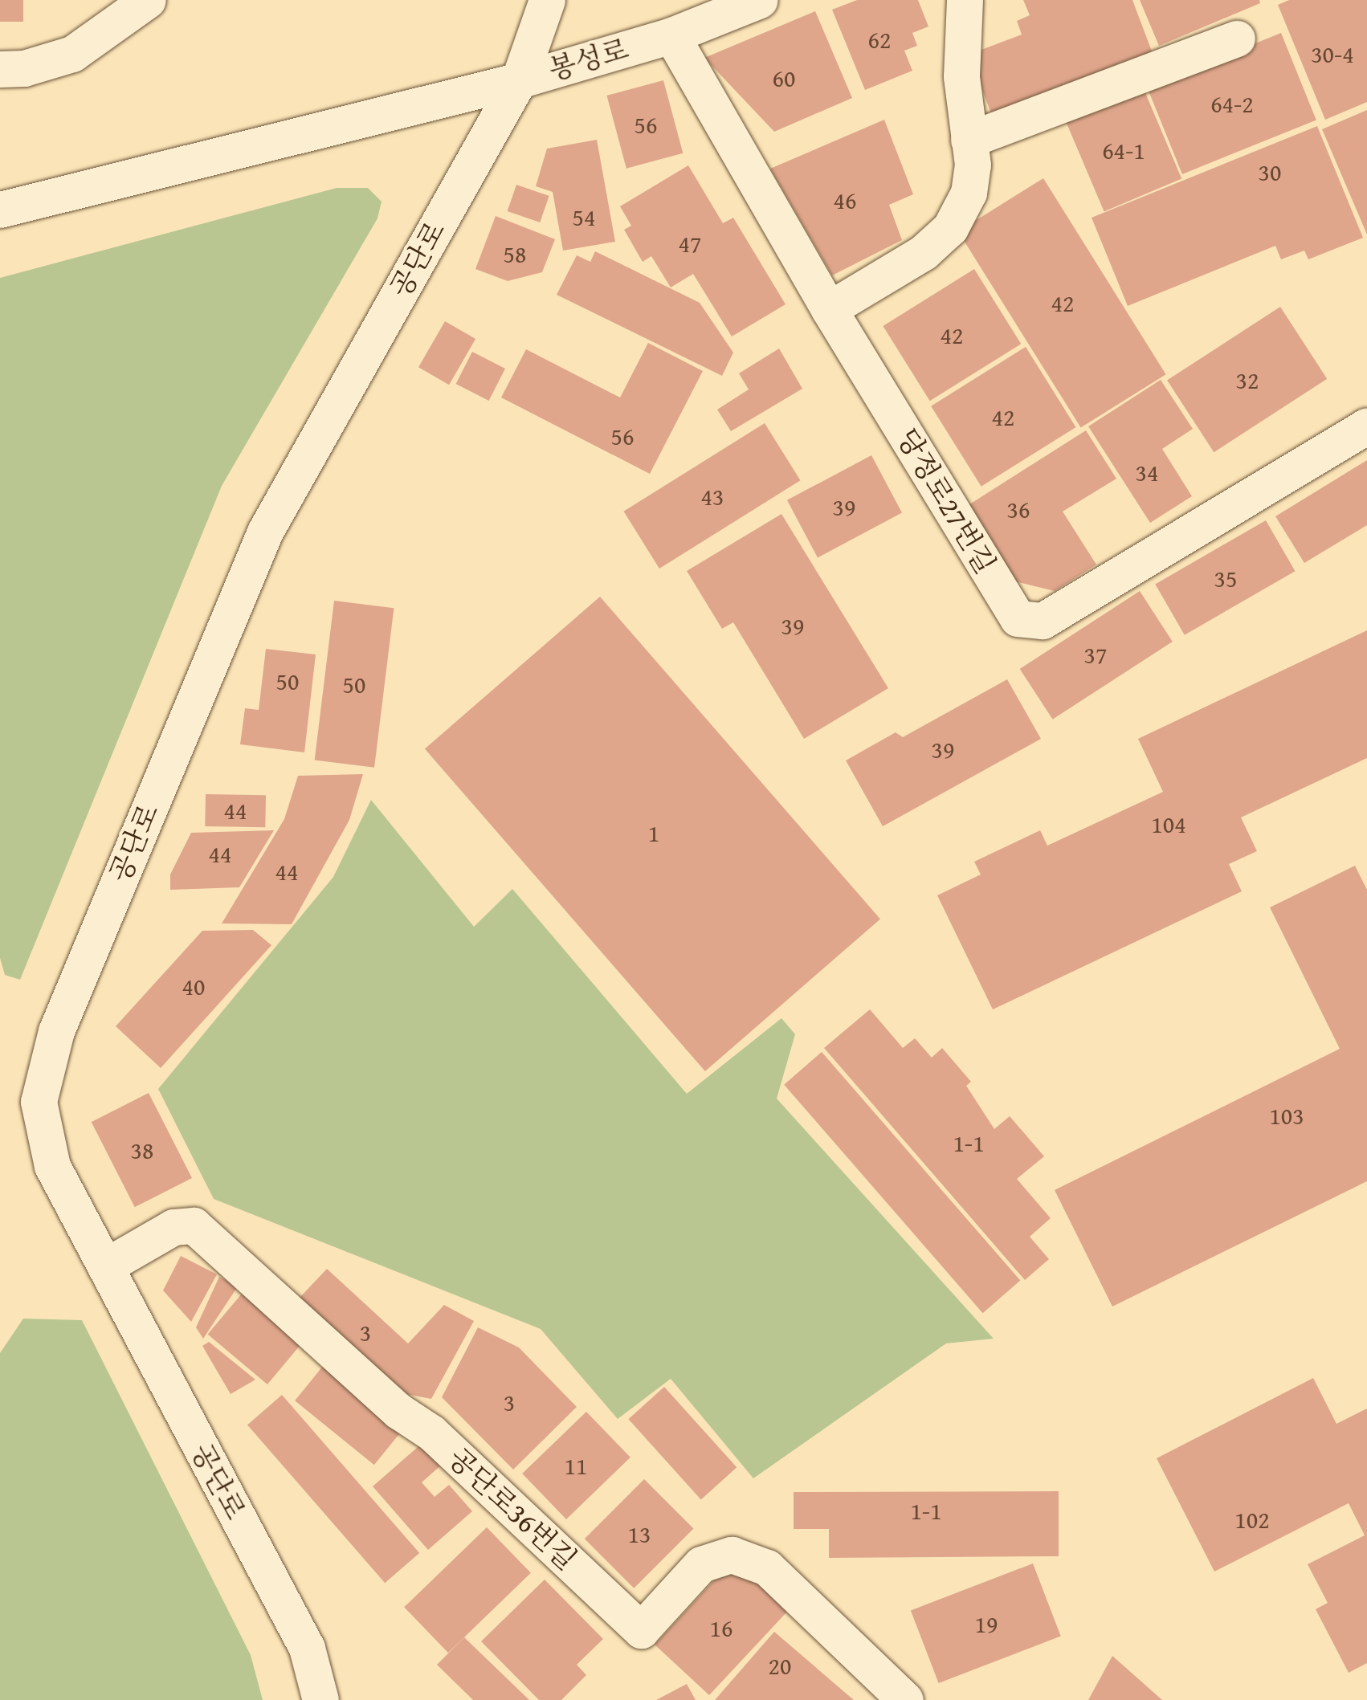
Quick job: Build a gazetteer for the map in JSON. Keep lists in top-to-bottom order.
{
  "streets": {
    "street": [
      "봉성로",
      "공단로",
      "당정로27번길",
      "공단로36번길"
    ]
  },
  "crossings": [
    ["봉성로", "공단로"],
    ["봉성로", "당정로27번길"],
    ["공단로", "공단로36번길"]
  ],
  "house_numbers": [
    "62",
    "30-4",
    "60",
    "64-2",
    "56",
    "64-1",
    "30",
    "46",
    "54",
    "47",
    "58",
    "42",
    "42",
    "32",
    "42",
    "56",
    "34",
    "43",
    "39",
    "36",
    "35",
    "39",
    "37",
    "50",
    "50",
    "39",
    "44",
    "104",
    "1",
    "44",
    "44",
    "40",
    "103",
    "1-1",
    "38",
    "3",
    "3",
    "11",
    "1-1",
    "102",
    "13",
    "19",
    "16",
    "20"
  ]
}
